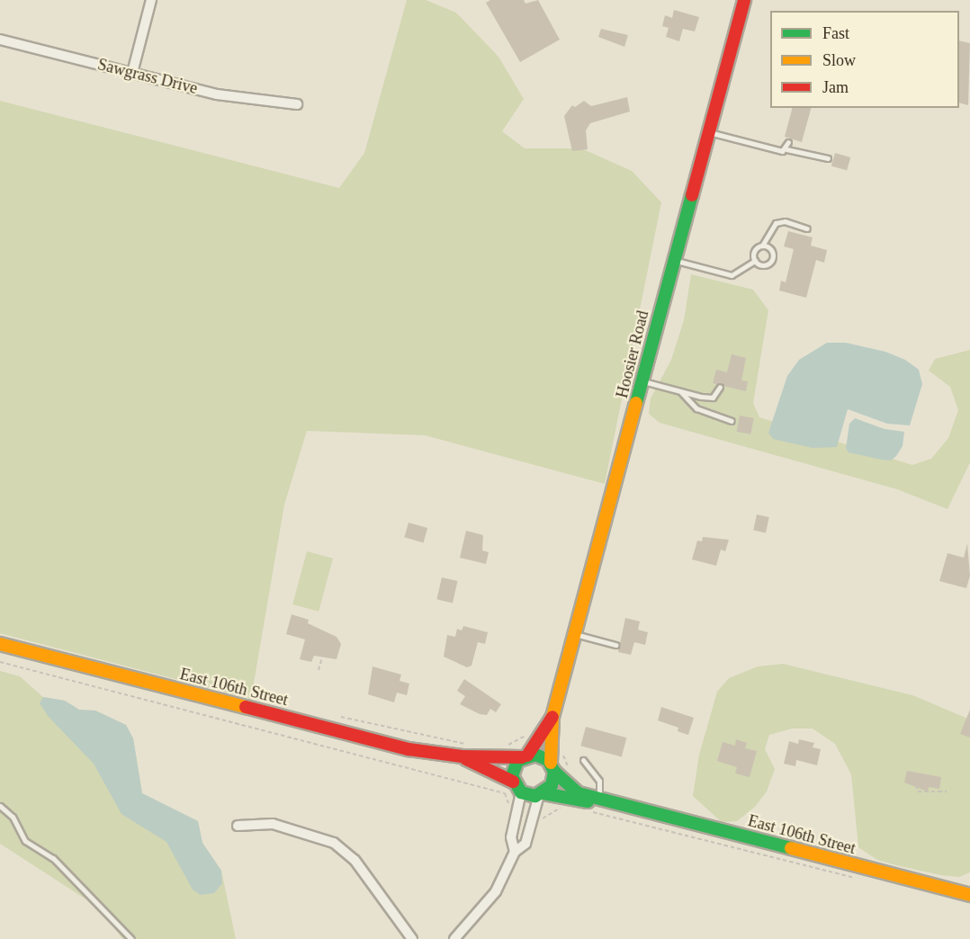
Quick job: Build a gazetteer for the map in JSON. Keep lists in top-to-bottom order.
{
  "streets": {
    "street": ["Sawgrass Drive", "Hoosier Road", "East 106th Street"]
  },
  "crossings": [
    ["Hoosier Road", "East 106th Street"]
  ],
  "legend": ["Fast", "Slow", "Jam"]
}
